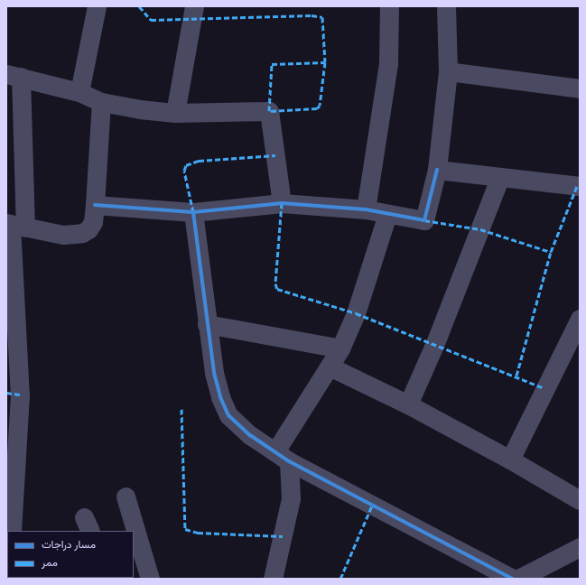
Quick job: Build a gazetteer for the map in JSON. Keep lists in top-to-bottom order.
{
  "legend": ["مسار دراجات", "ممر"]
}
